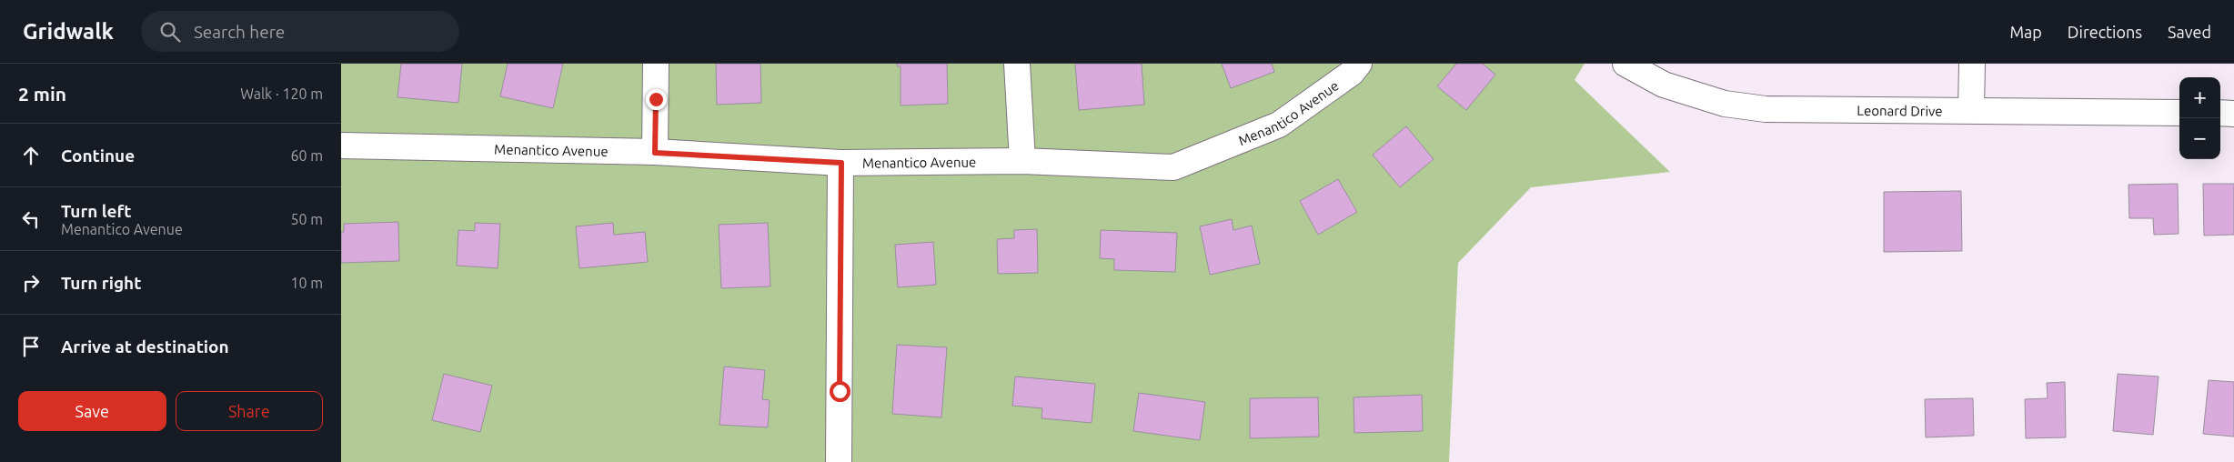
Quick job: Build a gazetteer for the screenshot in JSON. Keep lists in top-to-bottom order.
{
  "streets": {
    "street": ["Leonard Drive", "Menantico Avenue"]
  },
  "page": {
    "header": "Gridwalk",
    "search": "Search here",
    "nav": ["Map", "Directions", "Saved"],
    "heading": ["2 min", "Walk · 120 m"],
    "map_buttons": ["+", "−"],
    "list": [
      ["Continue", "60 m"],
      ["Turn left", "Menantico Avenue", "50 m"],
      ["Turn right", "10 m"],
      "Arrive at destination"
    ],
    "buttons": ["Save", "Share"]
  }
}
